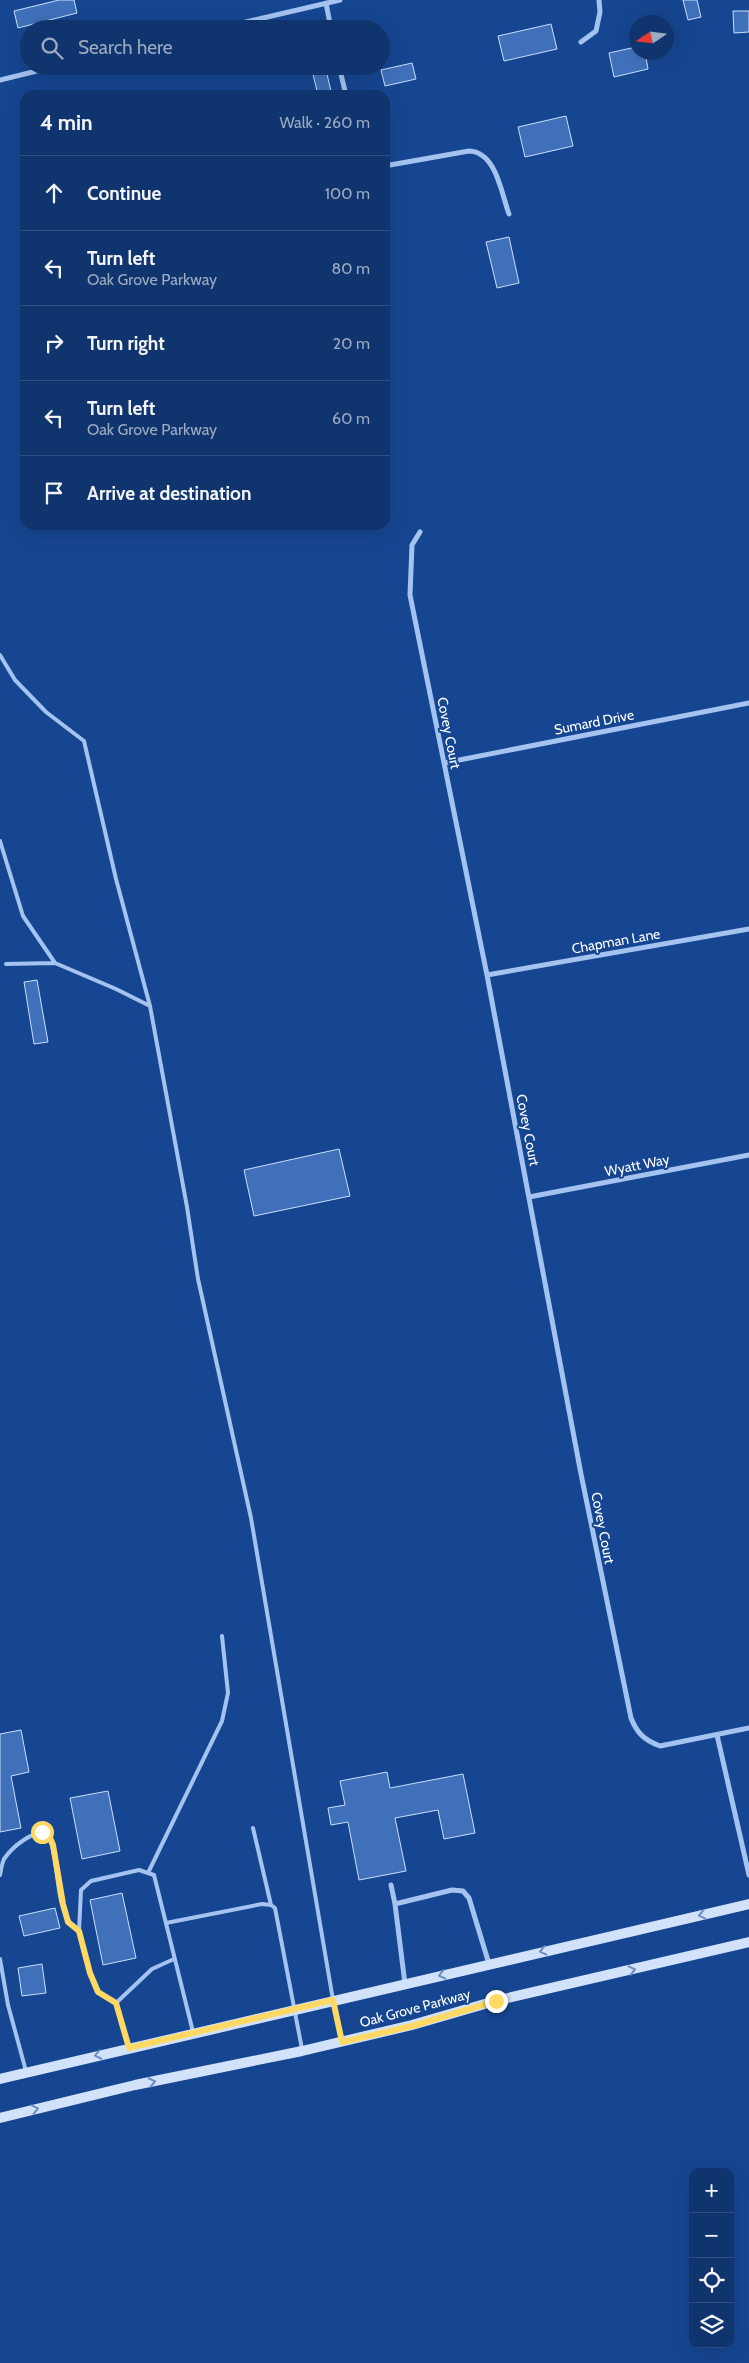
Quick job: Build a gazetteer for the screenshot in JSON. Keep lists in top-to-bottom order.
{
  "streets": {
    "main road": ["Oak Grove Parkway"],
    "street": [
      "Sumard Drive",
      "Covey Court",
      "Chapman Lane",
      "Wyatt Way"
    ]
  },
  "crossings": [
    ["Sumard Drive", "Covey Court"],
    ["Covey Court", "Chapman Lane"],
    ["Covey Court", "Wyatt Way"]
  ],
  "north": "left",
  "page": {
    "search": "Search here",
    "heading": ["4 min", "Walk · 260 m"],
    "list": [
      ["Continue", "100 m"],
      ["Turn left", "Oak Grove Parkway", "80 m"],
      ["Turn right", "20 m"],
      ["Turn left", "Oak Grove Parkway", "60 m"],
      "Arrive at destination"
    ],
    "map_buttons": ["+", "−"]
  }
}
